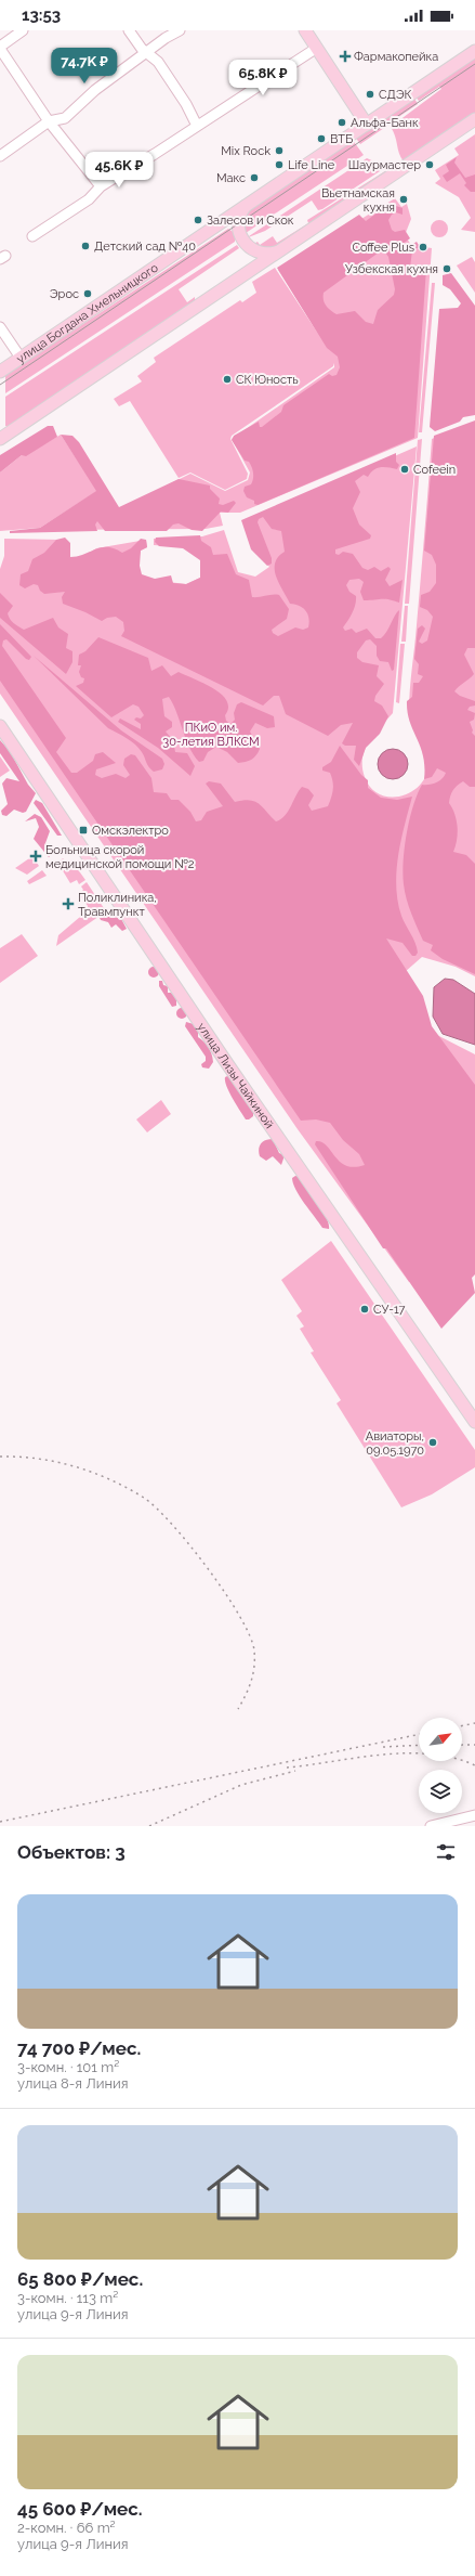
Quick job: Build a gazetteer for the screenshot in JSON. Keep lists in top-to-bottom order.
{
  "streets": {
    "main road": ["улица Богдана Хмельницкого", "улица Лизы Чайкиной"]
  },
  "parks": ["ПКиО им. 30-летия ВЛКСМ"],
  "places": {
    "health": ["Фармакопейка", "Больница скорой медицинской помощи №2", "Поликлиника, Травмпункт"],
    "other": [
      "СДЭК",
      "Альфа-Банк",
      "ВТБ",
      "Mix Rock",
      "Life Line",
      "Шаурмастер",
      "Макс",
      "Вьетнамская кухня",
      "Залесов и Скок",
      "Детский сад №40",
      "Coffee Plus",
      "Узбекская кухня",
      "Эрос",
      "СК Юность",
      "Cofeein",
      "СУ-17",
      "Авиаторы, 09.05.1970"
    ],
    "transit": ["Омскэлектро"]
  },
  "north": "top right",
  "page": {
    "status": "13:53",
    "price": ["74.7K ₽", "65.8K ₽", "45.6K ₽"],
    "heading": "Объектов: 3",
    "list": [
      {
        "name": "74 700 ₽/мес.",
        "note": "3-комн. · 101 m² · улица 8-я Линия"
      },
      {
        "name": "65 800 ₽/мес.",
        "note": "3-комн. · 113 m² · улица 9-я Линия"
      },
      {
        "name": "45 600 ₽/мес.",
        "note": "2-комн. · 66 m² · улица 9-я Линия"
      }
    ]
  }
}
